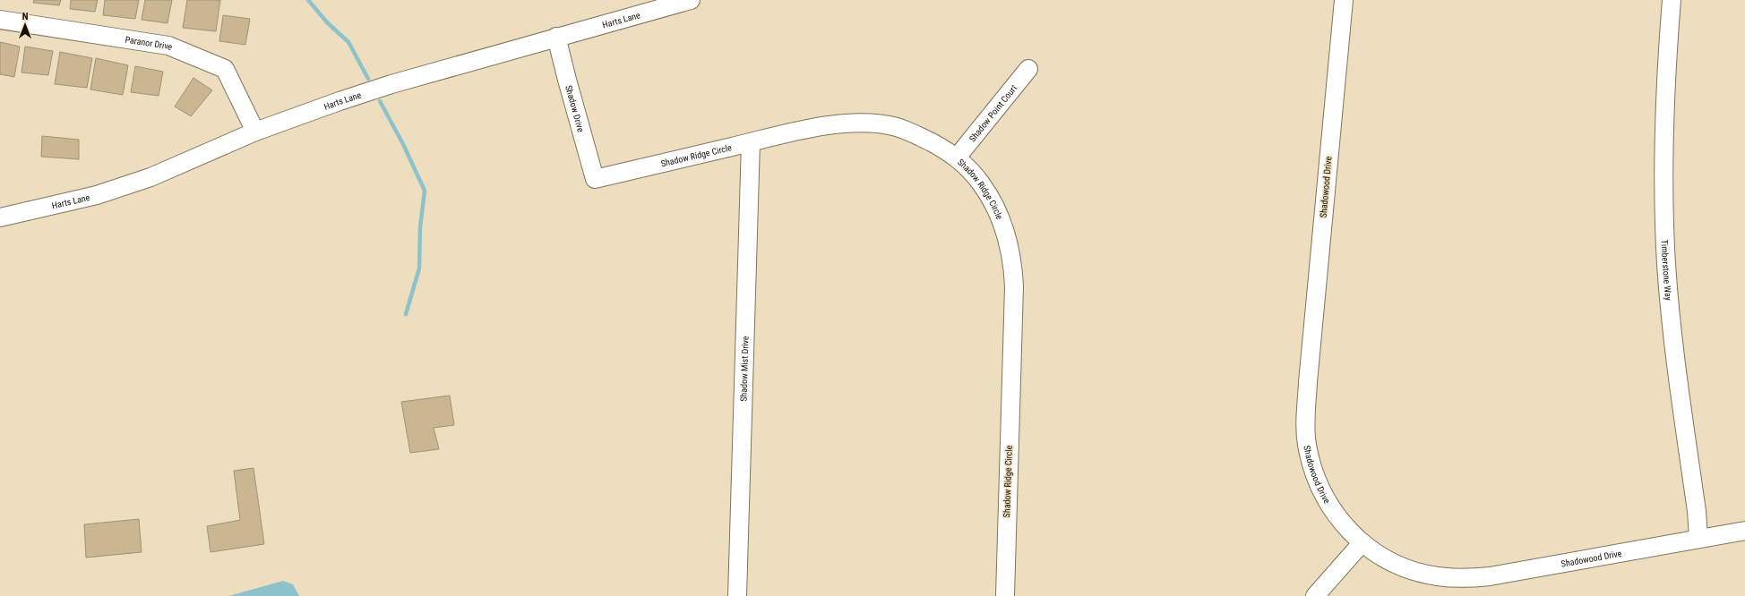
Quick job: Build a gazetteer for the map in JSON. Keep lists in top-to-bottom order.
{
  "streets": {
    "street": [
      "Harts Lane",
      "Paranor Drive",
      "Shadow Drive",
      "Shadow Point Court",
      "Shadow Ridge Circle",
      "Shadowood Drive",
      "Timberstone Way",
      "Shadow Mist Drive"
    ]
  },
  "crossings": [
    ["Harts Lane", "Paranor Drive"],
    ["Harts Lane", "Shadow Drive"],
    ["Shadow Drive", "Shadow Ridge Circle"],
    ["Shadow Point Court", "Shadow Ridge Circle"],
    ["Shadow Ridge Circle", "Shadow Mist Drive"],
    ["Shadowood Drive", "Timberstone Way"]
  ],
  "north": "top"
}
